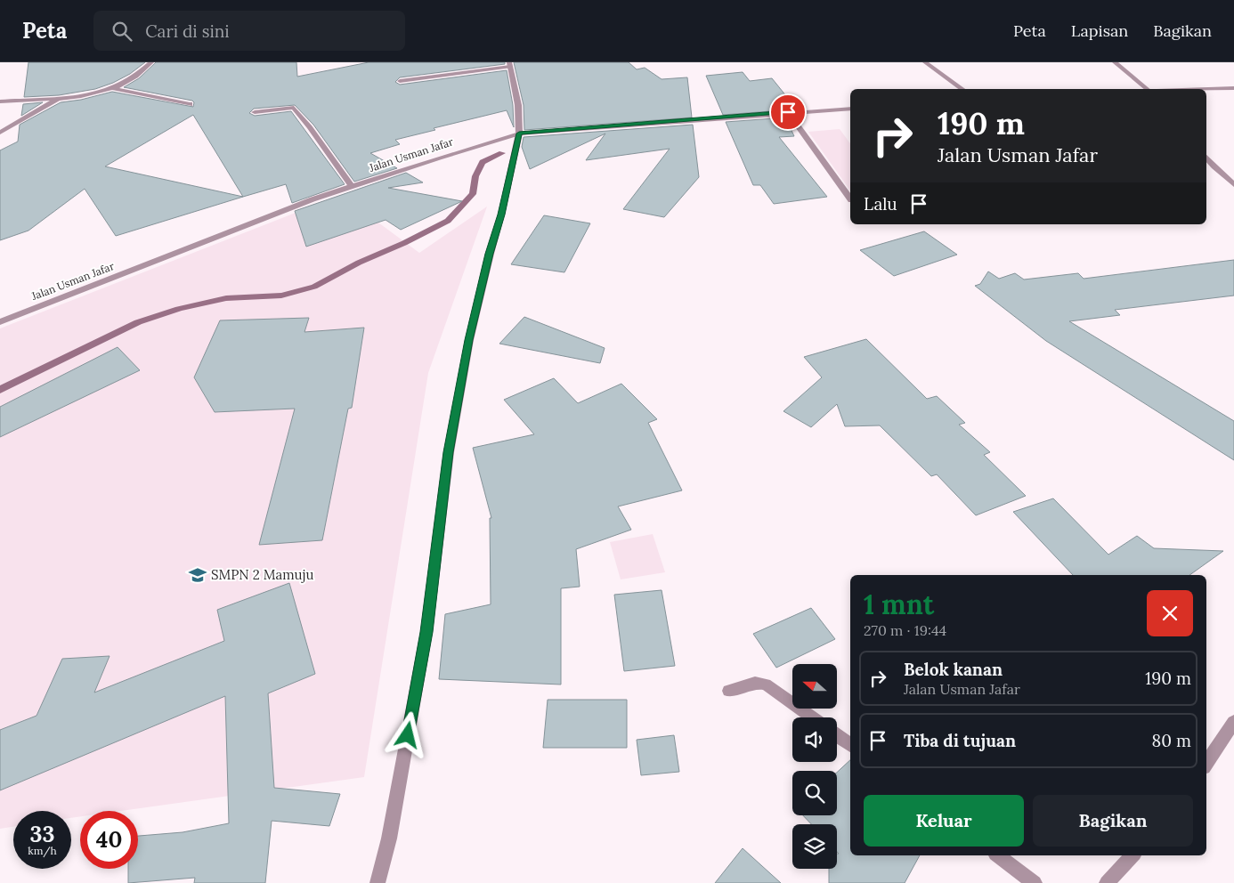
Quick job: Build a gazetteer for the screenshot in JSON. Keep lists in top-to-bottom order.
{
  "streets": {
    "street": ["Jalan Usman Jafar"]
  },
  "places": {
    "school or university": ["SMPN 2 Mamuju"]
  },
  "north": "left",
  "page": {
    "header": "Peta",
    "search": "Cari di sini",
    "nav": ["Peta", "Lapisan", "Bagikan"],
    "turn": ["190 m", "Jalan Usman Jafar"],
    "then": "Lalu",
    "heading": ["1 mnt", "270 m · 19:44"],
    "list": [
      {
        "name": "Belok kanan",
        "note": "Jalan Usman Jafar",
        "value": "190 m"
      },
      {
        "name": "Tiba di tujuan",
        "value": "80 m"
      }
    ],
    "buttons": ["Keluar", "Bagikan"],
    "speed": "33 km/h",
    "limit": "40"
  }
}
